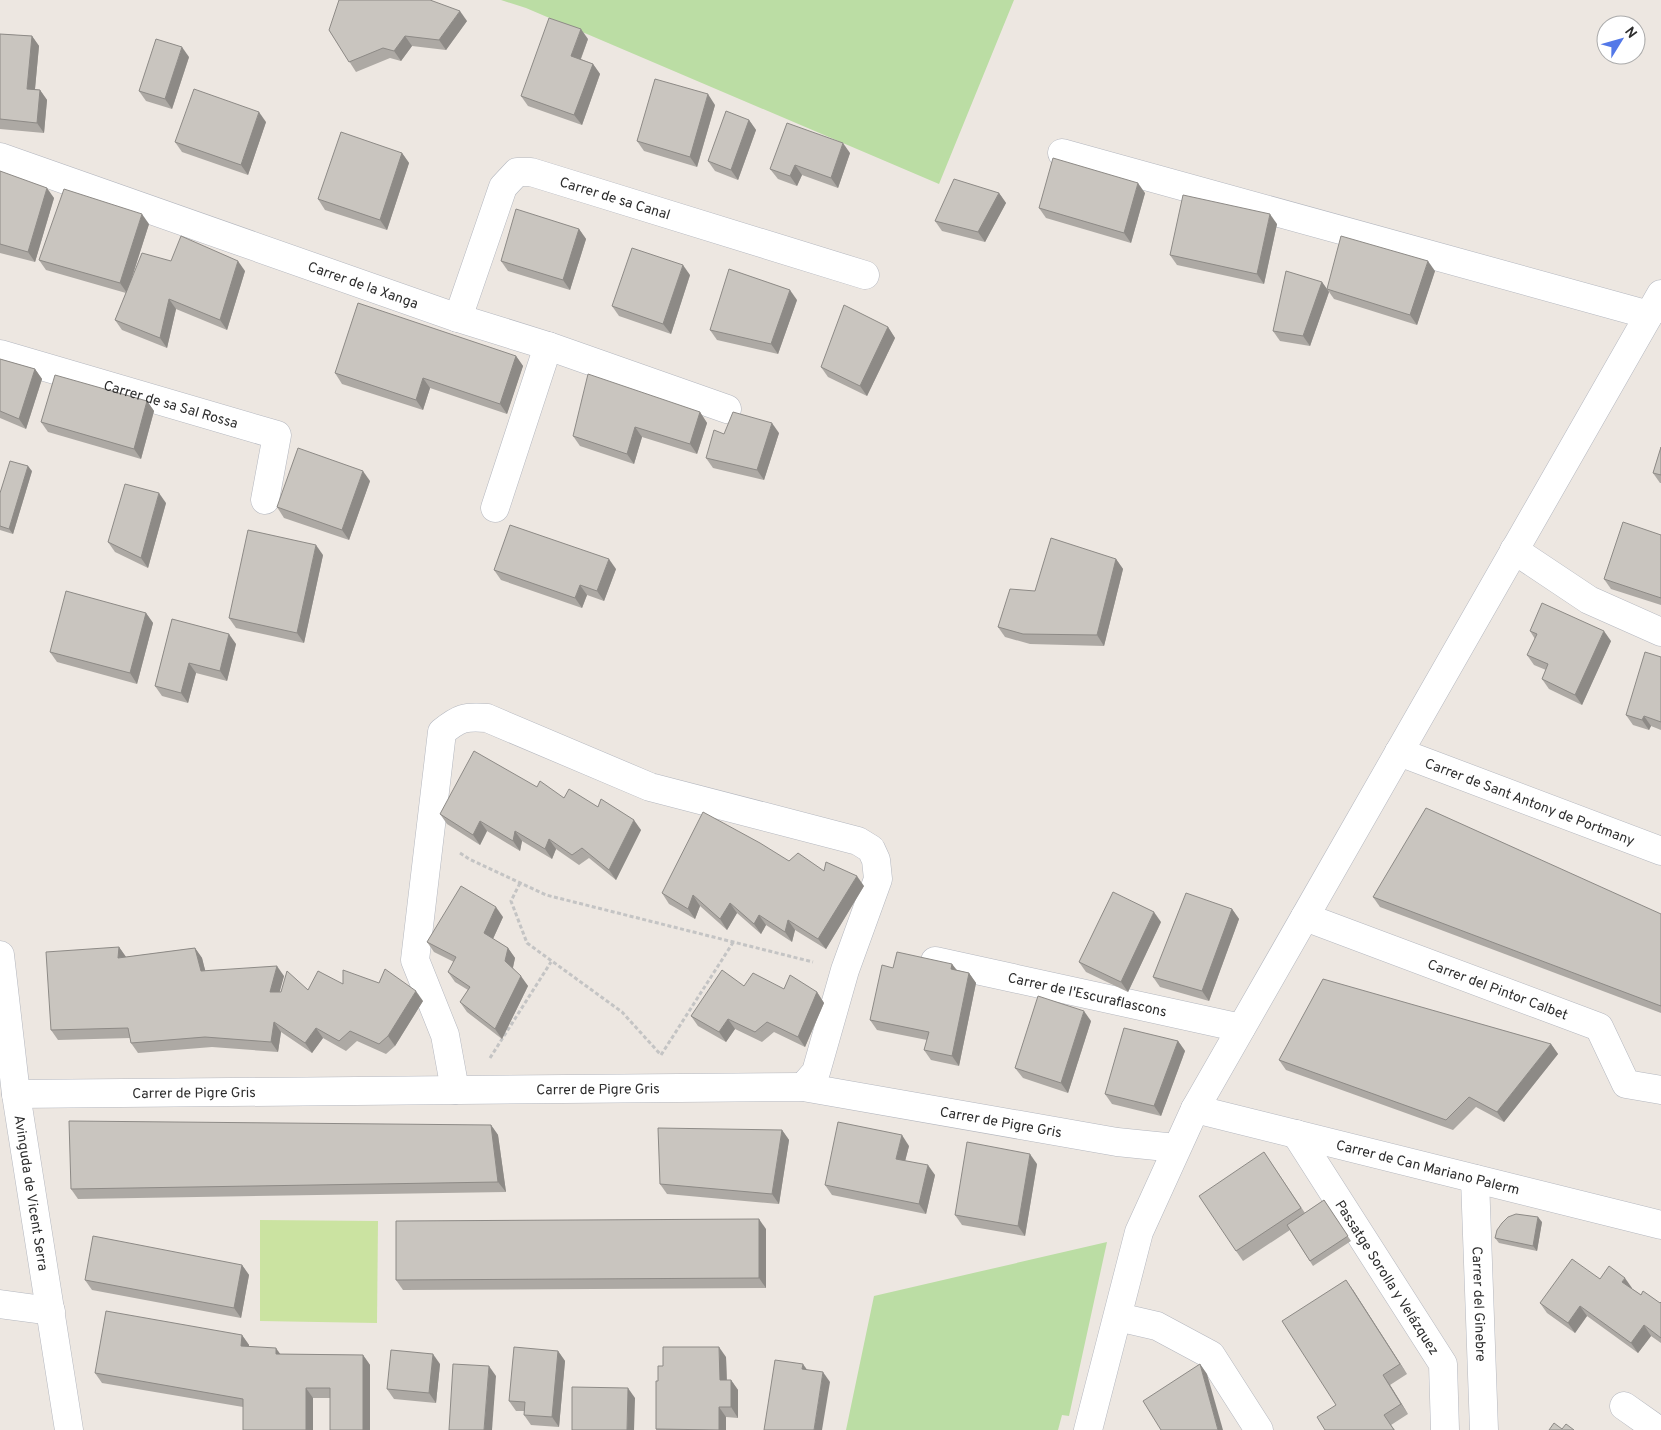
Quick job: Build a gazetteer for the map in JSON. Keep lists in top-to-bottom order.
{
  "streets": {
    "street": [
      "Carrer de sa Canal",
      "Carrer de la Xanga",
      "Carrer de sa Sal Rossa",
      "Carrer de Sant Antony de Portmany",
      "Carrer del Pintor Calbet",
      "Carrer de l'Escuraflascons",
      "Carrer de Pigre Gris",
      "Carrer de Can Mariano Palerm",
      "Avinguda de Vicent Serra",
      "Passatge Sorolla y Velázquez",
      "Carrer del Ginebre"
    ]
  },
  "crossings": [
    ["Carrer de sa Canal", "Carrer de la Xanga"],
    ["Carrer de Pigre Gris", "Avinguda de Vicent Serra"],
    ["Carrer de Can Mariano Palerm", "Passatge Sorolla y Velázquez"],
    ["Carrer de Can Mariano Palerm", "Carrer del Ginebre"]
  ],
  "north": "top right"
}
